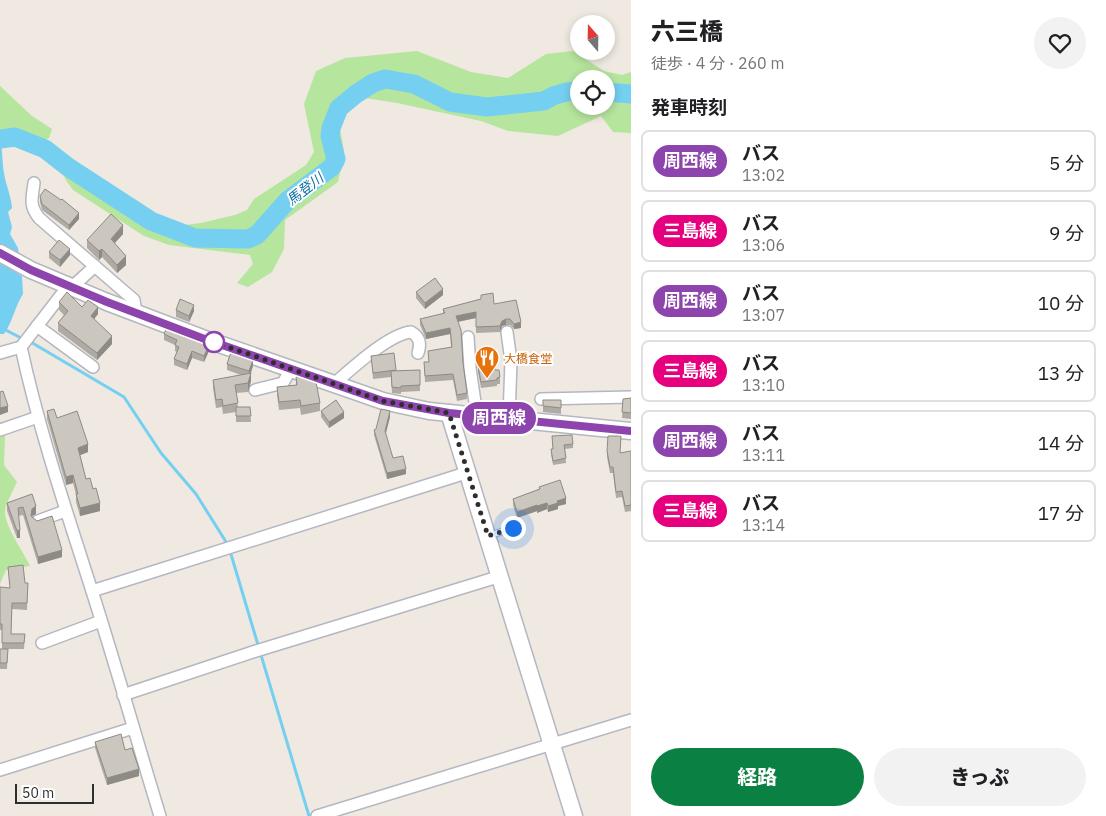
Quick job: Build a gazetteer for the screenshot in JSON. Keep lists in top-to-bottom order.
{
  "water": ["馬登川"],
  "places": {
    "restaurant": ["大橋食堂"]
  },
  "lines": ["bus line 周西線"],
  "scale_bar": "50 m",
  "north": "top",
  "page": {
    "on_map": "周西線",
    "heading": [
      ["六三橋", "徒歩 · 4 分 · 260 m"],
      "発車時刻"
    ],
    "list": [
      {
        "mark": "周西線",
        "name": "バス",
        "note": "13:02",
        "value": "5 分"
      },
      {
        "mark": "三島線",
        "name": "バス",
        "note": "13:06",
        "value": "9 分"
      },
      {
        "mark": "周西線",
        "name": "バス",
        "note": "13:07",
        "value": "10 分"
      },
      {
        "mark": "三島線",
        "name": "バス",
        "note": "13:10",
        "value": "13 分"
      },
      {
        "mark": "周西線",
        "name": "バス",
        "note": "13:11",
        "value": "14 分"
      },
      {
        "mark": "三島線",
        "name": "バス",
        "note": "13:14",
        "value": "17 分"
      }
    ],
    "buttons": ["経路", "きっぷ"],
    "scale": "50 m"
  }
}
